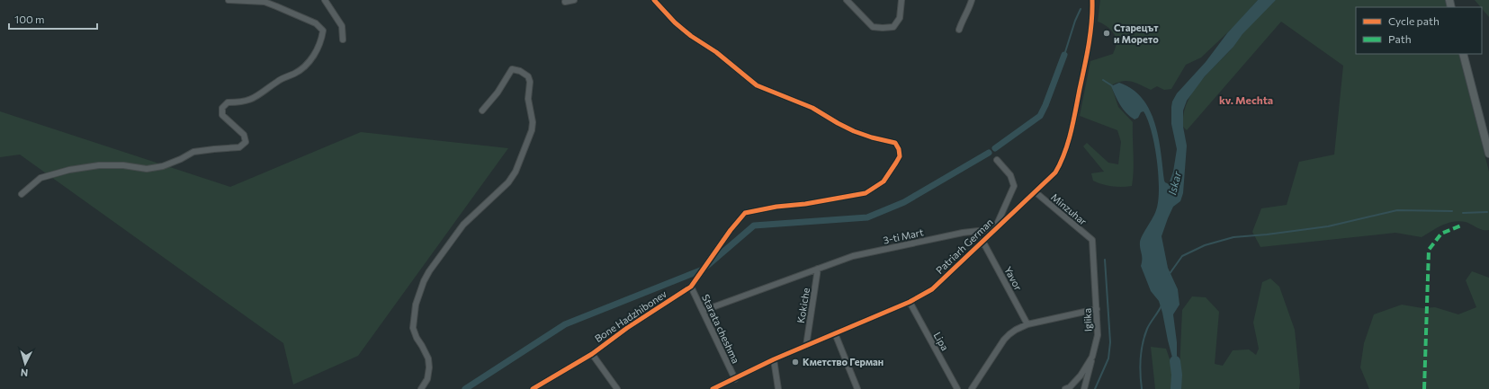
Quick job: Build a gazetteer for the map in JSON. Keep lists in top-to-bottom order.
{
  "streets": {
    "street": [
      "Minzuhar",
      "3-ti Mart",
      "Patriarh German",
      "Yavor",
      "Kokiche",
      "Bone Hadzhibonev",
      "Iglika",
      "Starata cheshma",
      "Lipa"
    ]
  },
  "crossings": [
    ["Minzuhar", "Patriarh German"],
    ["Minzuhar", "Iglika"],
    ["3-ti Mart", "Patriarh German"],
    ["3-ti Mart", "Kokiche"],
    ["3-ti Mart", "Starata cheshma"],
    ["Patriarh German", "Yavor"],
    ["Patriarh German", "Kokiche"],
    ["Patriarh German", "Starata cheshma"],
    ["Patriarh German", "Lipa"],
    ["Bone Hadzhibonev", "Starata cheshma"]
  ],
  "districts": ["kv. Mechta"],
  "water": ["Iskar"],
  "places": ["Старецът и Морето", "Кметство Герман"],
  "legend": ["Cycle path", "Path"],
  "scale_bar": "100 m",
  "north": "bottom"
}
